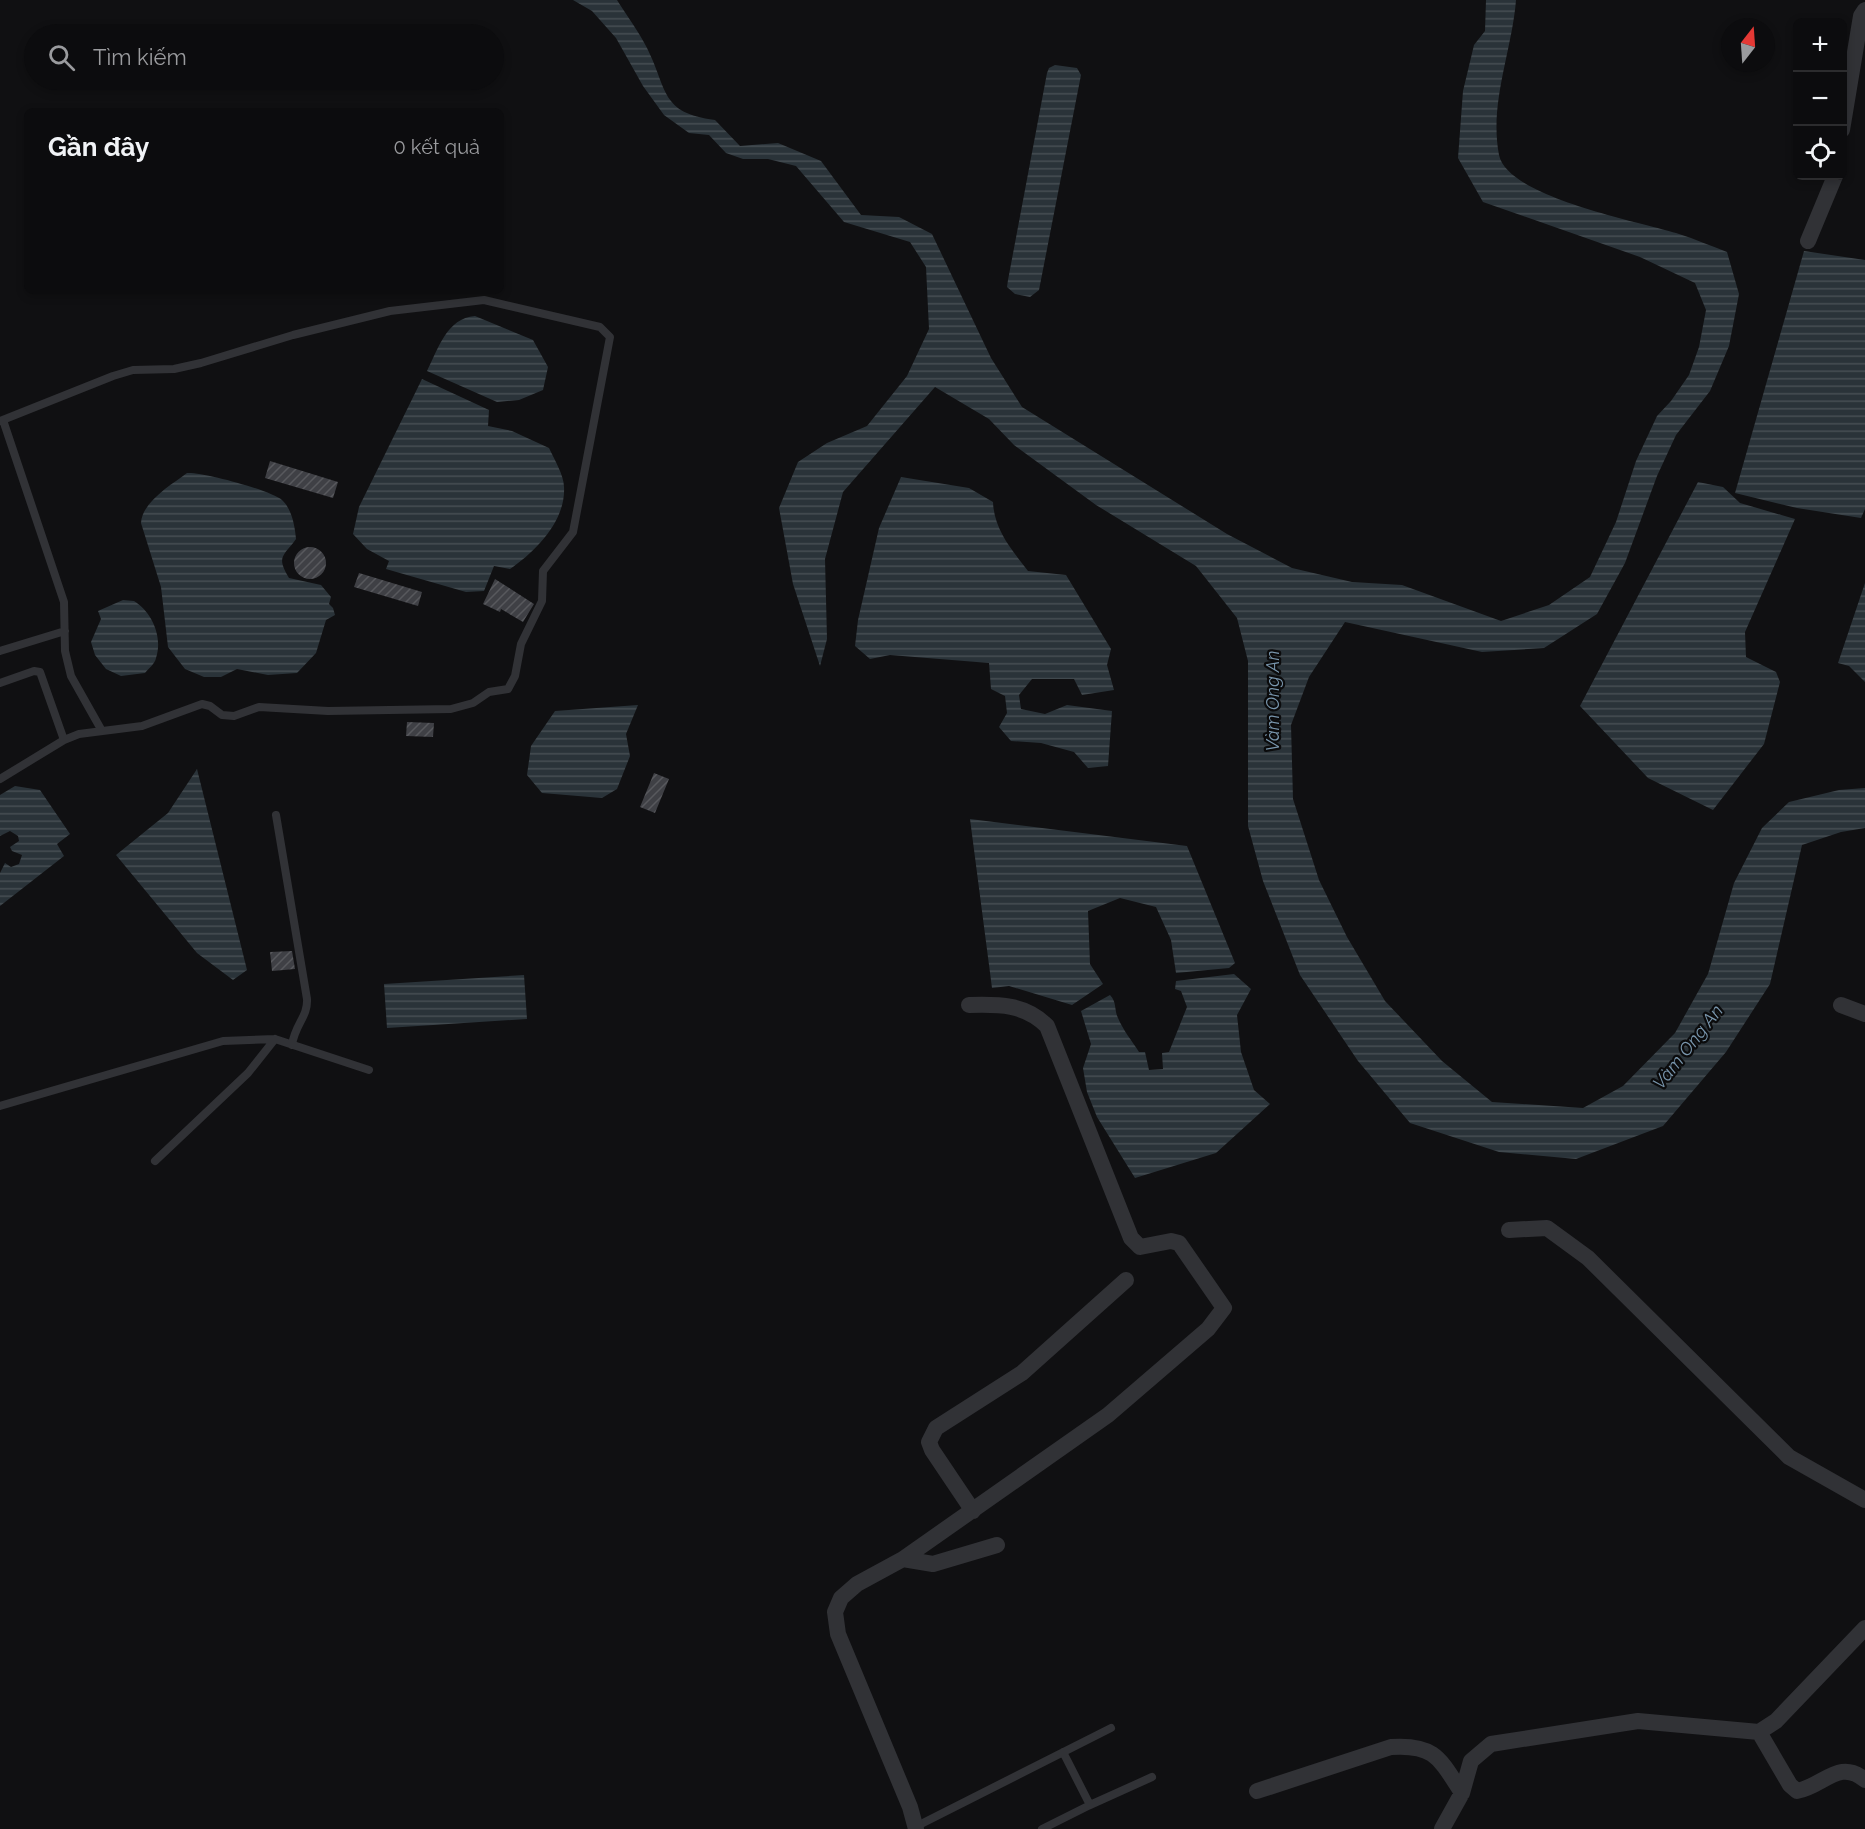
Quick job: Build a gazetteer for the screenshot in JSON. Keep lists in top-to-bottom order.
{
  "water": ["Vàm Ong An"],
  "north": "top",
  "page": {
    "map_buttons": ["+", "−"],
    "search": "Tìm kiếm",
    "heading": ["Gần đây", "0 kết quả"]
  }
}
